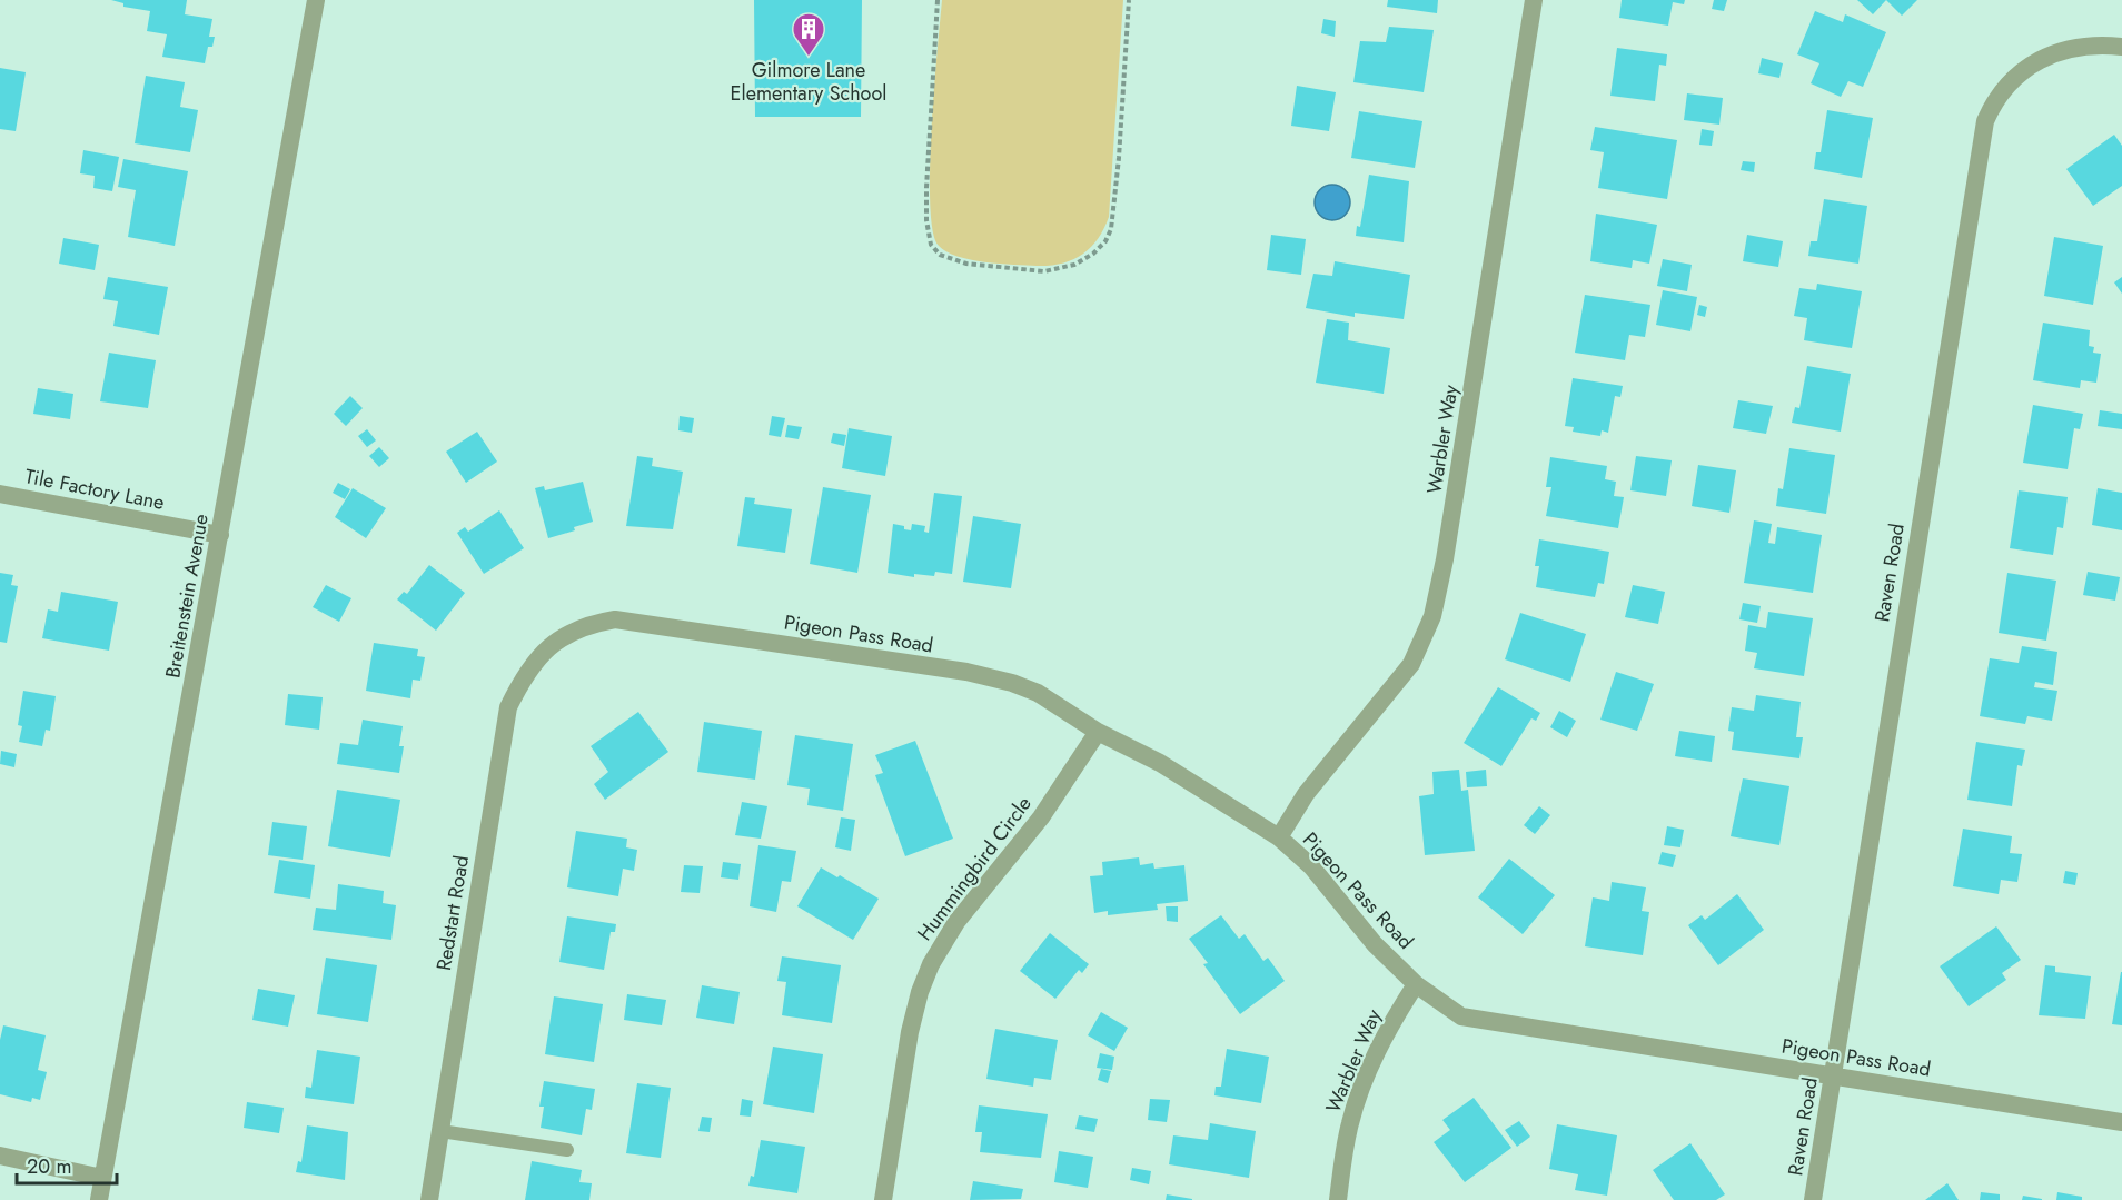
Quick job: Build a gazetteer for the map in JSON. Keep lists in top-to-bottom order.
{
  "streets": {
    "street": [
      "Warbler Way",
      "Tile Factory Lane",
      "Raven Road",
      "Breitenstein Avenue",
      "Pigeon Pass Road",
      "Hummingbird Circle",
      "Redstart Road"
    ]
  },
  "crossings": [
    ["Warbler Way", "Pigeon Pass Road"],
    ["Tile Factory Lane", "Breitenstein Avenue"],
    ["Raven Road", "Pigeon Pass Road"],
    ["Pigeon Pass Road", "Hummingbird Circle"],
    ["Pigeon Pass Road", "Redstart Road"]
  ],
  "places": {
    "building": ["Gilmore Lane Elementary School"]
  },
  "scale_bar": "20 m"
}
